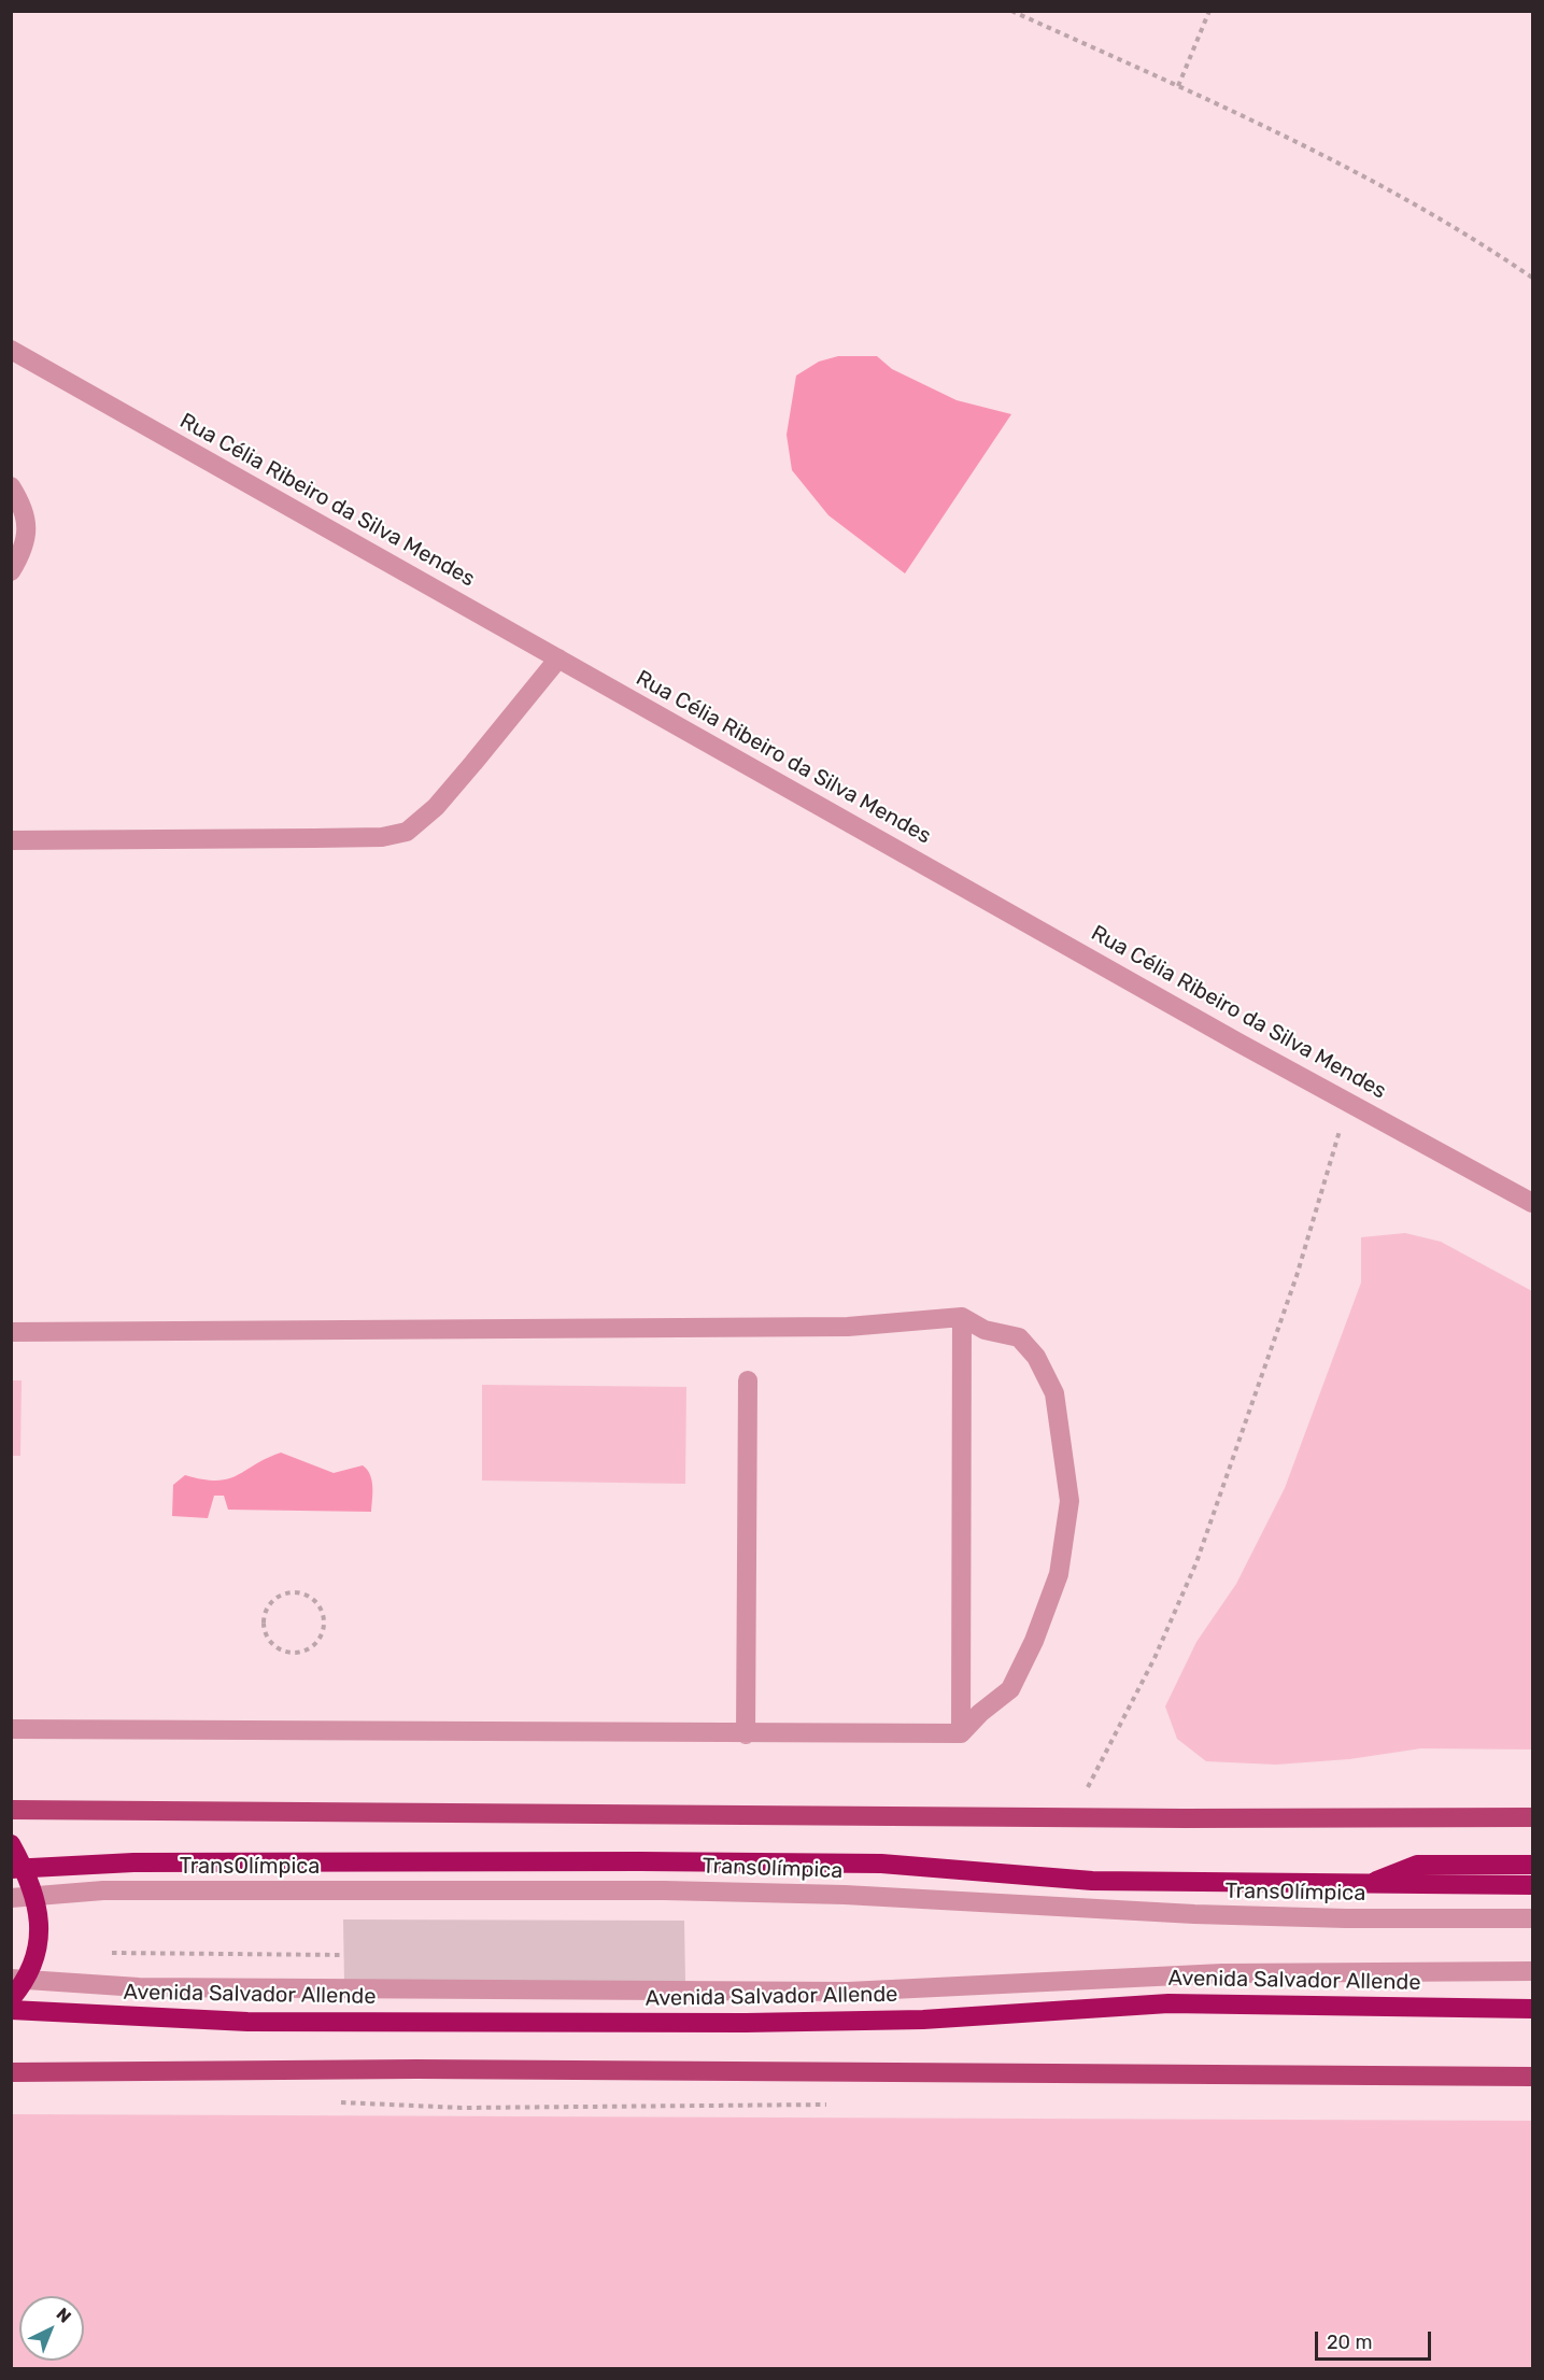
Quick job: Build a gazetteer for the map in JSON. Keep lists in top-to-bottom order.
{
  "streets": {
    "highway": ["Avenida Salvador Allende"],
    "street": ["Rua Célia Ribeiro da Silva Mendes", "TransOlímpica"]
  },
  "scale_bar": "20 m",
  "north": "top right"
}
